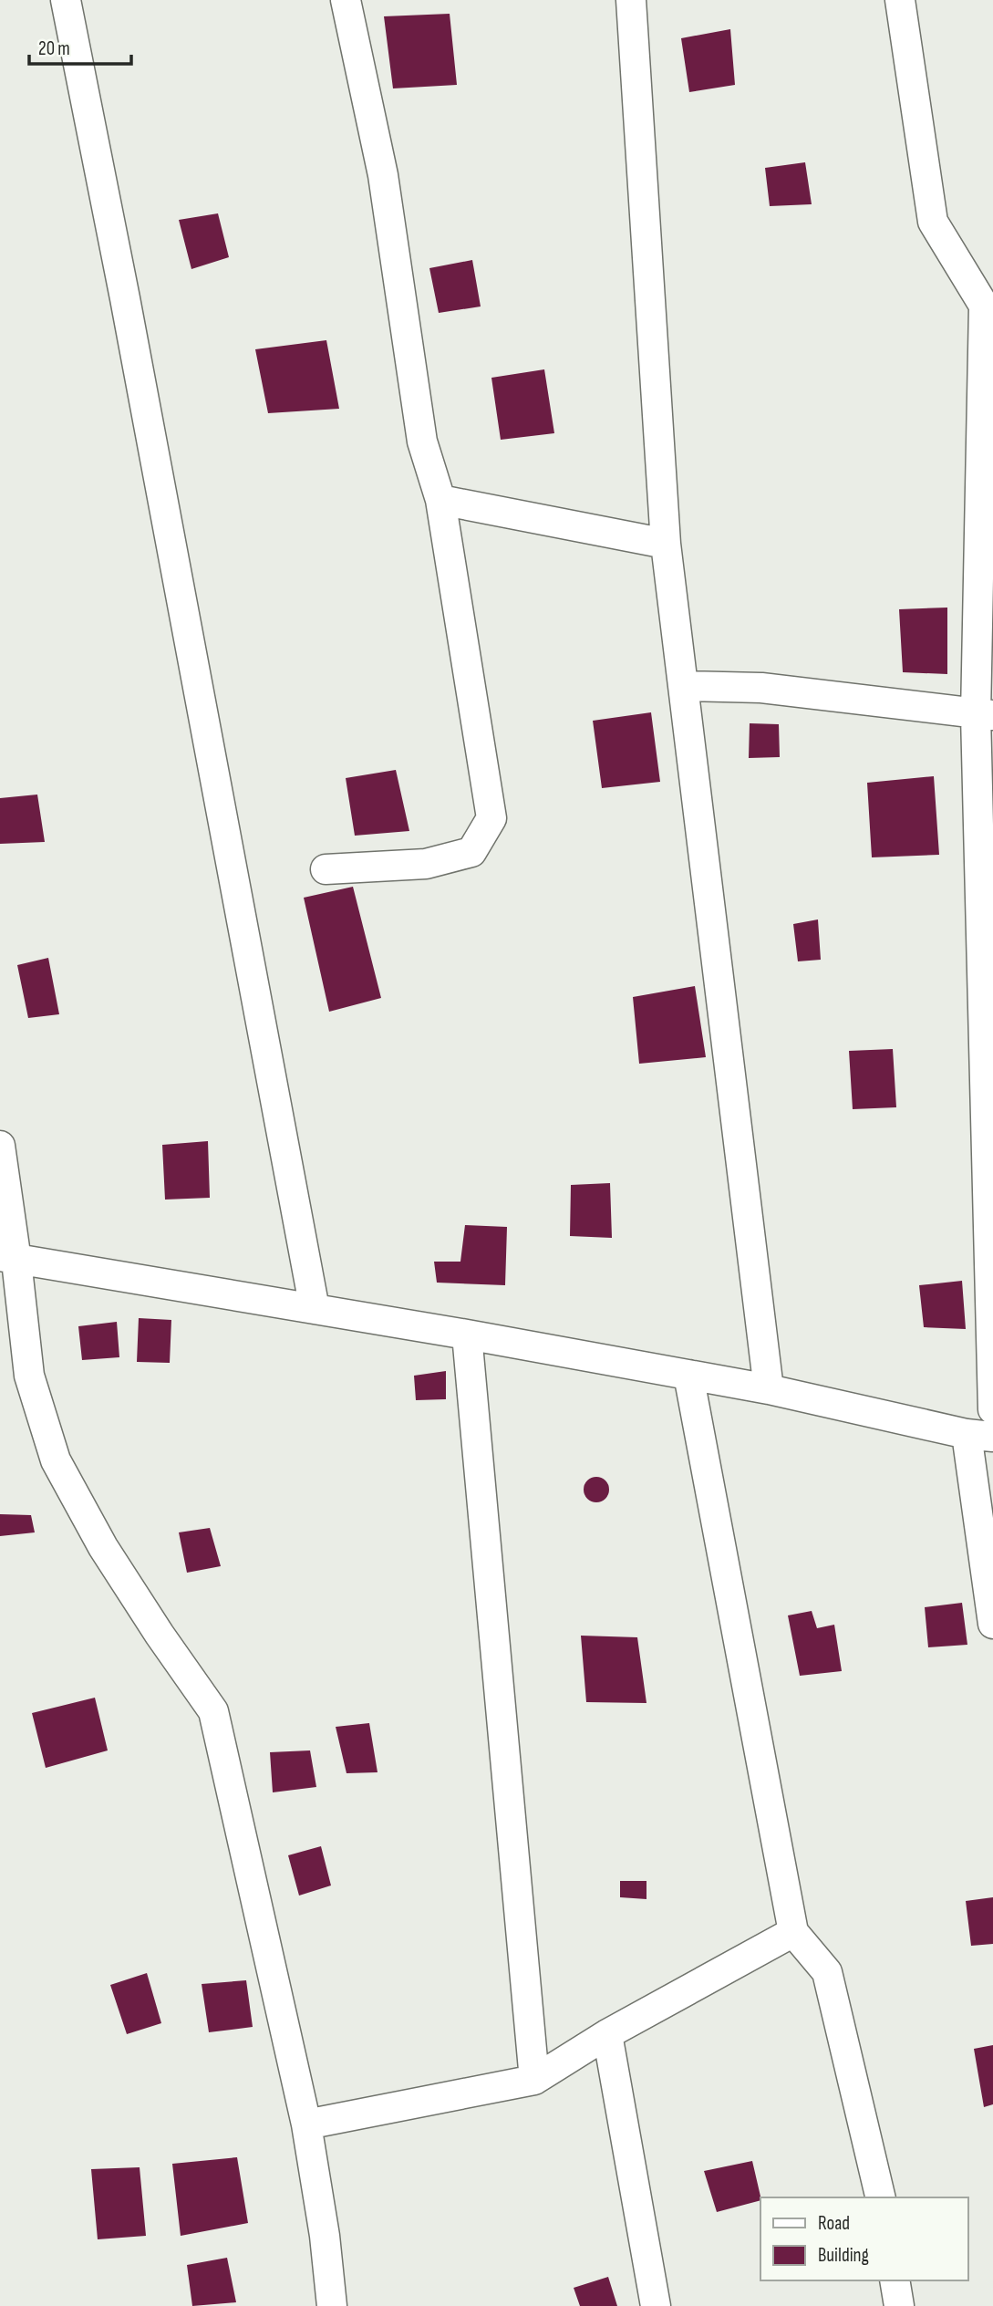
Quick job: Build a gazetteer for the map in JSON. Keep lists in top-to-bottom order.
{
  "legend": ["Road", "Building"],
  "scale_bar": "20 m"
}
